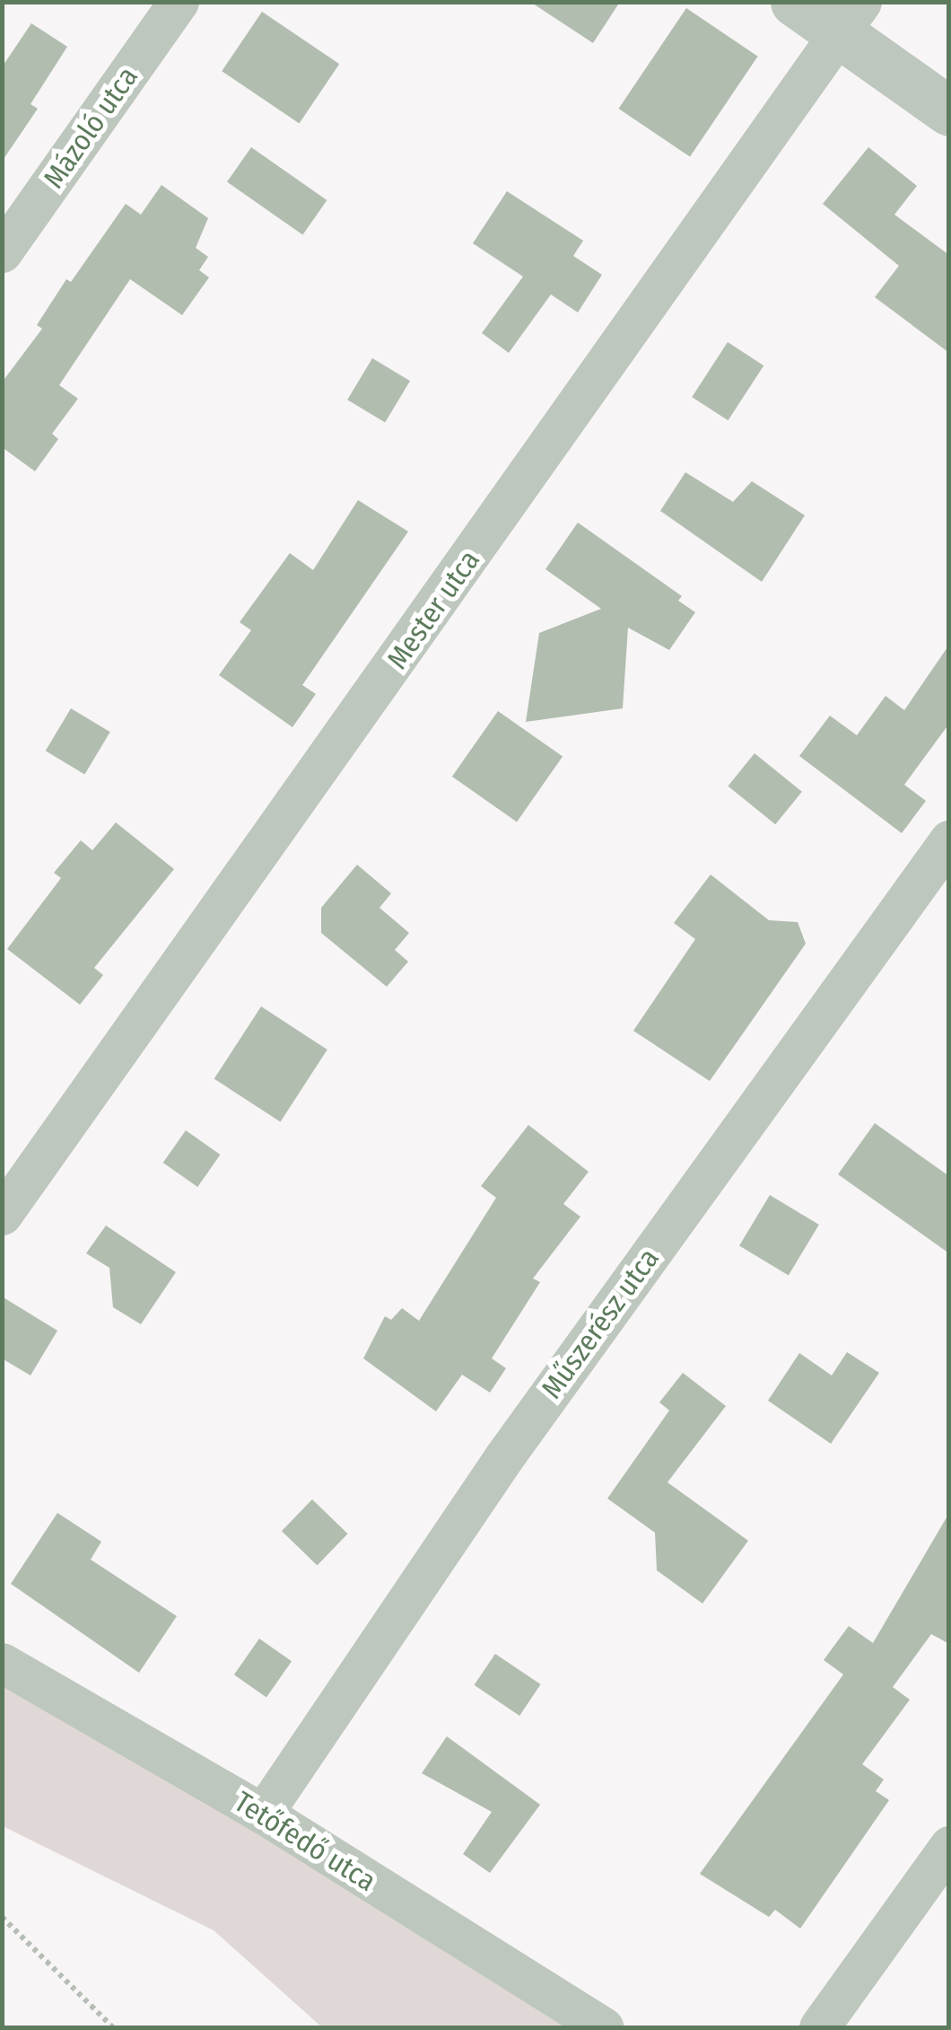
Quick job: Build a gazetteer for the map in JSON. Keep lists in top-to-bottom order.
{
  "streets": {
    "street": [
      "Mázoló utca",
      "Mester utca",
      "Műszerész utca",
      "Tetőfedő utca"
    ]
  },
  "crossings": [
    ["Műszerész utca", "Tetőfedő utca"]
  ]
}
